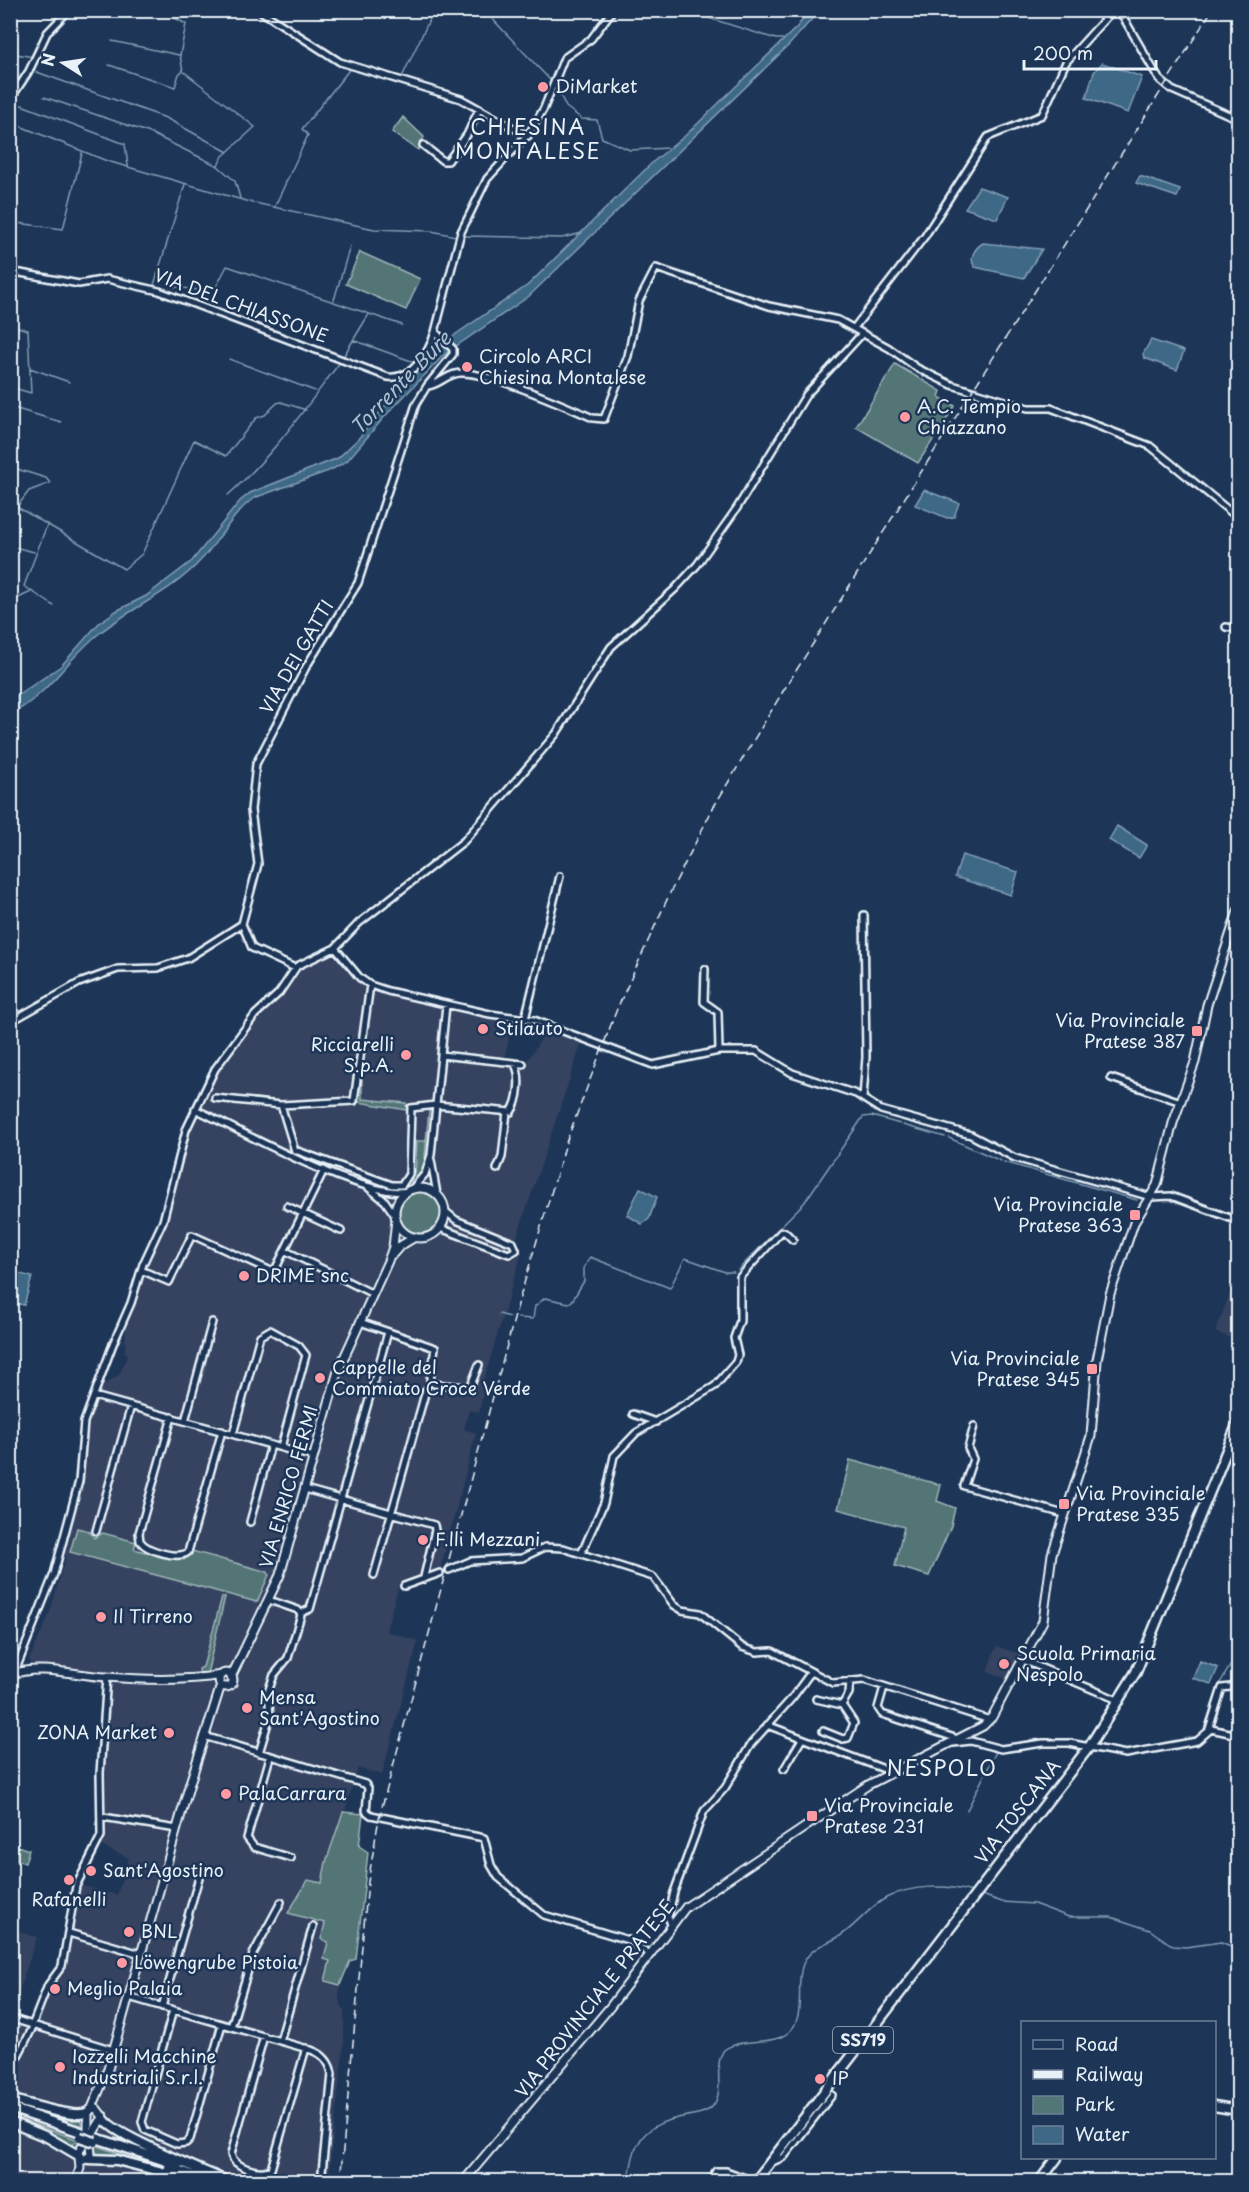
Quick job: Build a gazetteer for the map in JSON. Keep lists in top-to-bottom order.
{
  "streets": {
    "main road": ["VIA TOSCANA", "SS719"],
    "street": [
      "VIA DEL CHIASSONE",
      "VIA DEI GATTI",
      "VIA ENRICO FERMI",
      "VIA PROVINCIALE PRATESE"
    ]
  },
  "crossings": [
    ["VIA DEL CHIASSONE", "VIA DEI GATTI"]
  ],
  "districts": ["CHIESINA MONTALESE", "NESPOLO"],
  "water": ["Torrente Bure"],
  "places": {
    "other": [
      "DiMarket",
      "Circolo ARCI Chiesina Montalese",
      "A.C. Tempio Chiazzano",
      "Stilauto",
      "Ricciarelli S.p.A.",
      "DRIME snc",
      "Cappelle del Commiato Croce Verde",
      "F.lli Mezzani",
      "Il Tirreno",
      "Scuola Primaria Nespolo",
      "Mensa Sant'Agostino",
      "ZONA Market",
      "PalaCarrara",
      "Sant'Agostino",
      "Rafanelli",
      "BNL",
      "Löwengrube Pistoia",
      "Meglio Palaia",
      "Iozzelli Macchine Industriali S.r.l.",
      "IP"
    ],
    "transit": [
      "Via Provinciale Pratese 387",
      "Via Provinciale Pratese 363",
      "Via Provinciale Pratese 345",
      "Via Provinciale Pratese 335",
      "Via Provinciale Pratese 231"
    ]
  },
  "legend": [
    "Road",
    "Railway",
    "Park",
    "Water"
  ],
  "scale_bar": "200 m",
  "north": "left"
}
